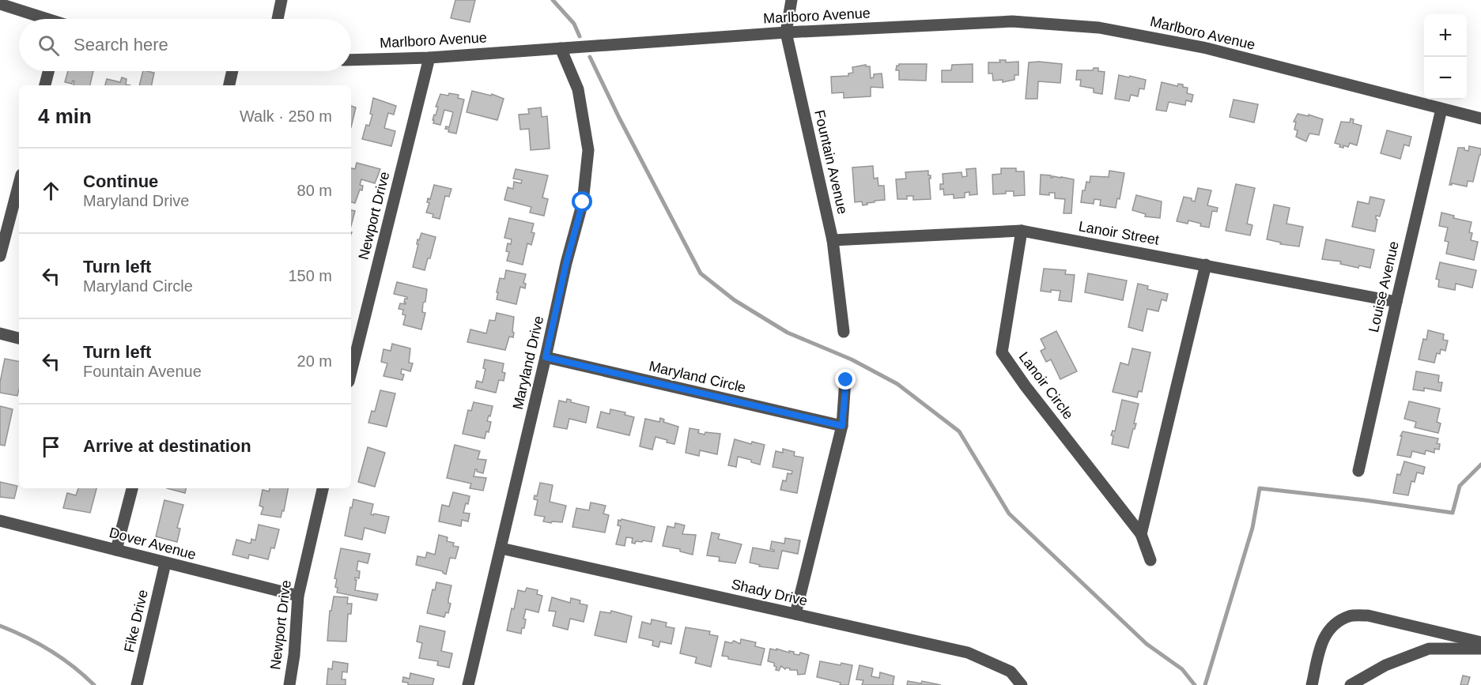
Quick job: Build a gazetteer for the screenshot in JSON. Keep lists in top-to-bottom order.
{
  "streets": {
    "street": [
      "Marlboro Avenue",
      "Fountain Avenue",
      "Newport Drive",
      "Lanoir Street",
      "Louise Avenue",
      "Maryland Drive",
      "Maryland Circle",
      "Lanoir Circle",
      "Dover Avenue",
      "Shady Drive",
      "Fike Drive"
    ]
  },
  "crossings": [
    ["Marlboro Avenue", "Fountain Avenue"],
    ["Marlboro Avenue", "Newport Drive"],
    ["Marlboro Avenue", "Louise Avenue"],
    ["Marlboro Avenue", "Maryland Drive"],
    ["Fountain Avenue", "Lanoir Street"],
    ["Newport Drive", "Dover Avenue"],
    ["Lanoir Street", "Louise Avenue"],
    ["Lanoir Street", "Lanoir Circle"],
    ["Maryland Drive", "Maryland Circle"],
    ["Maryland Drive", "Shady Drive"],
    ["Dover Avenue", "Fike Drive"]
  ],
  "page": {
    "map_buttons": ["+", "−"],
    "search": "Search here",
    "heading": ["4 min", "Walk · 250 m"],
    "list": [
      ["Continue", "Maryland Drive", "80 m"],
      ["Turn left", "Maryland Circle", "150 m"],
      ["Turn left", "Fountain Avenue", "20 m"],
      "Arrive at destination"
    ]
  }
}
